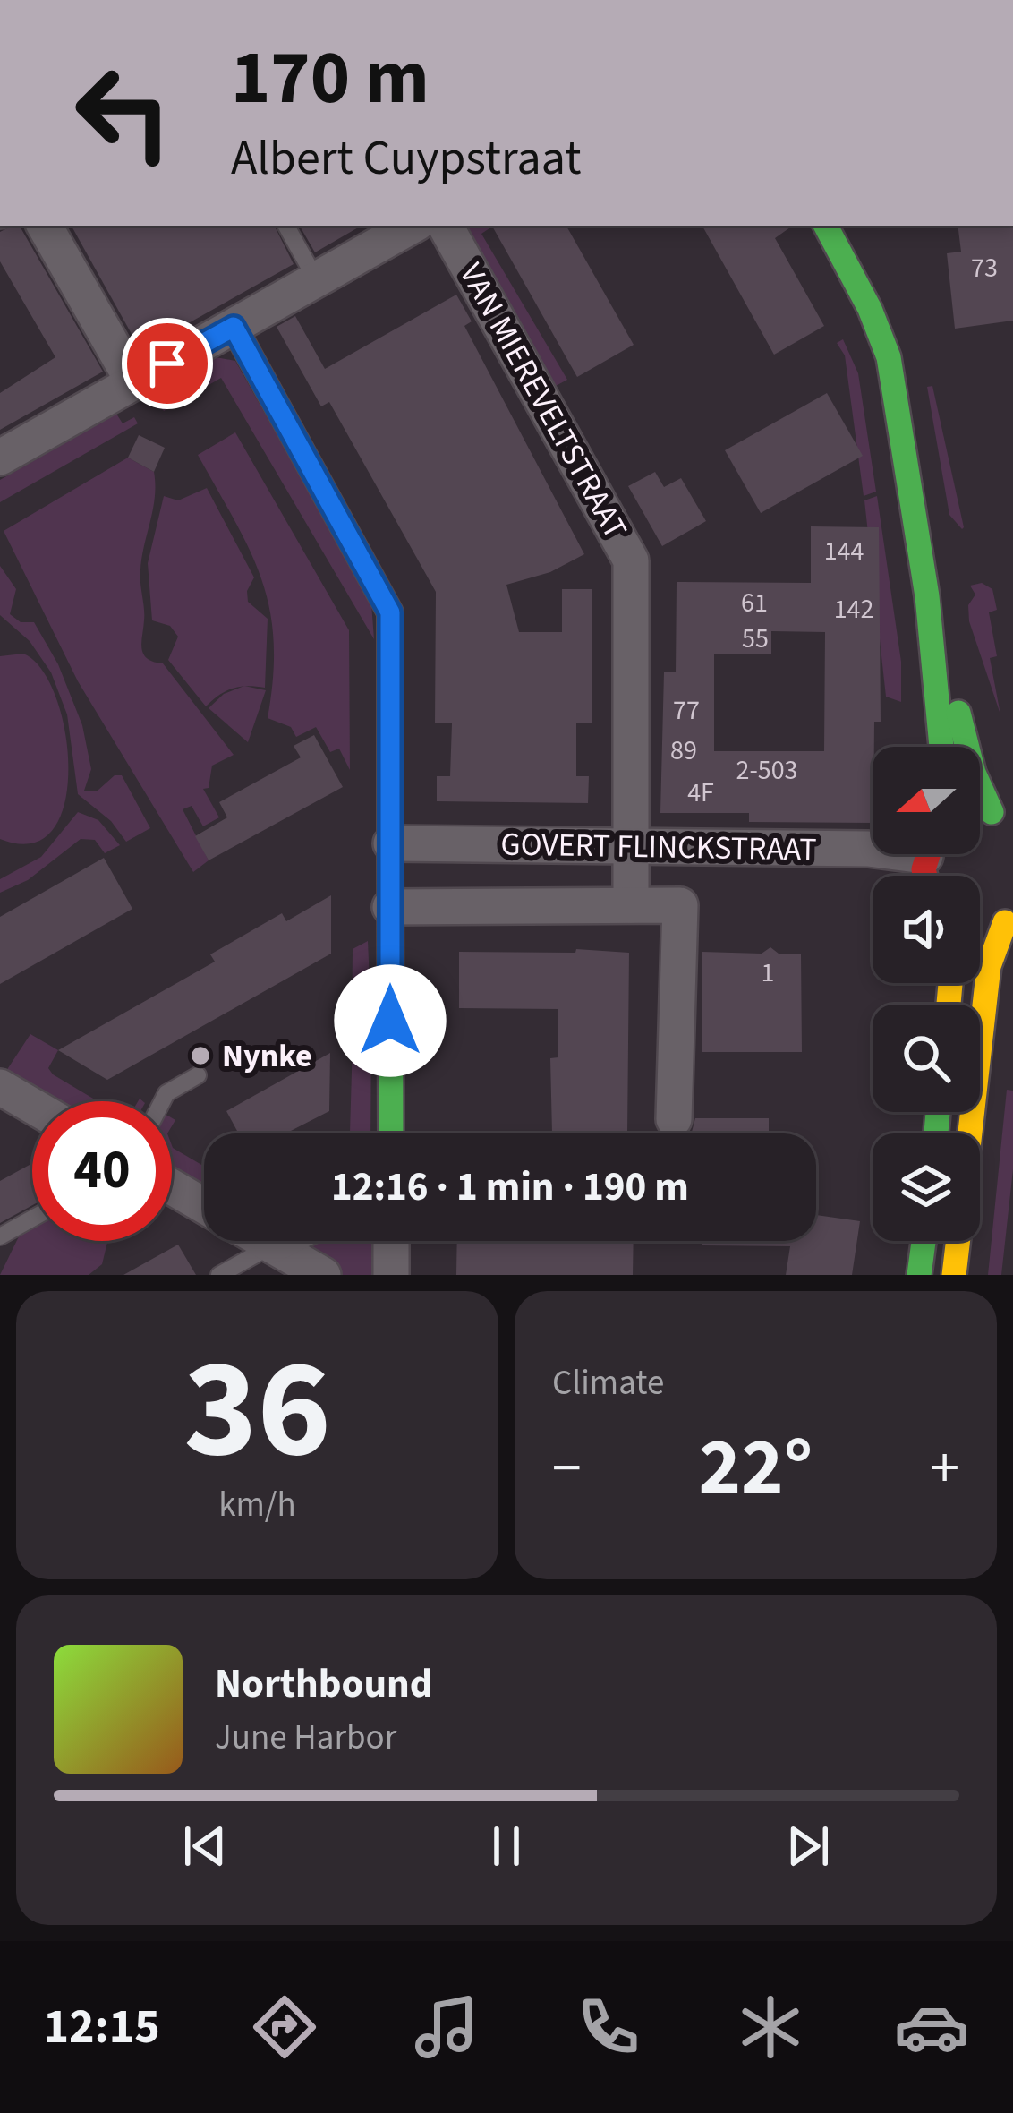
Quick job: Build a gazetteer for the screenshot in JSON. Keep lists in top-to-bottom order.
{
  "streets": {
    "street": ["VAN MIEREVELTSTRAAT", "GOVERT FLINCKSTRAAT"]
  },
  "crossings": [
    ["VAN MIEREVELTSTRAAT", "GOVERT FLINCKSTRAAT"]
  ],
  "places": ["Nynke"],
  "house_numbers": [
    "73",
    "144",
    "61",
    "142",
    "55",
    "77",
    "89",
    "2-503",
    "4F",
    "1"
  ],
  "north": "left",
  "page": {
    "turn": ["170 m", "Albert Cuypstraat"],
    "limit": "40",
    "trip": "12:16 · 1 min · 190 m",
    "tile": [
      ["36", "km/h"],
      "Climate"
    ],
    "heat": ["−", "22°", "+"],
    "song": ["Northbound", "June Harbor"],
    "tabs": "12:15"
  }
}
